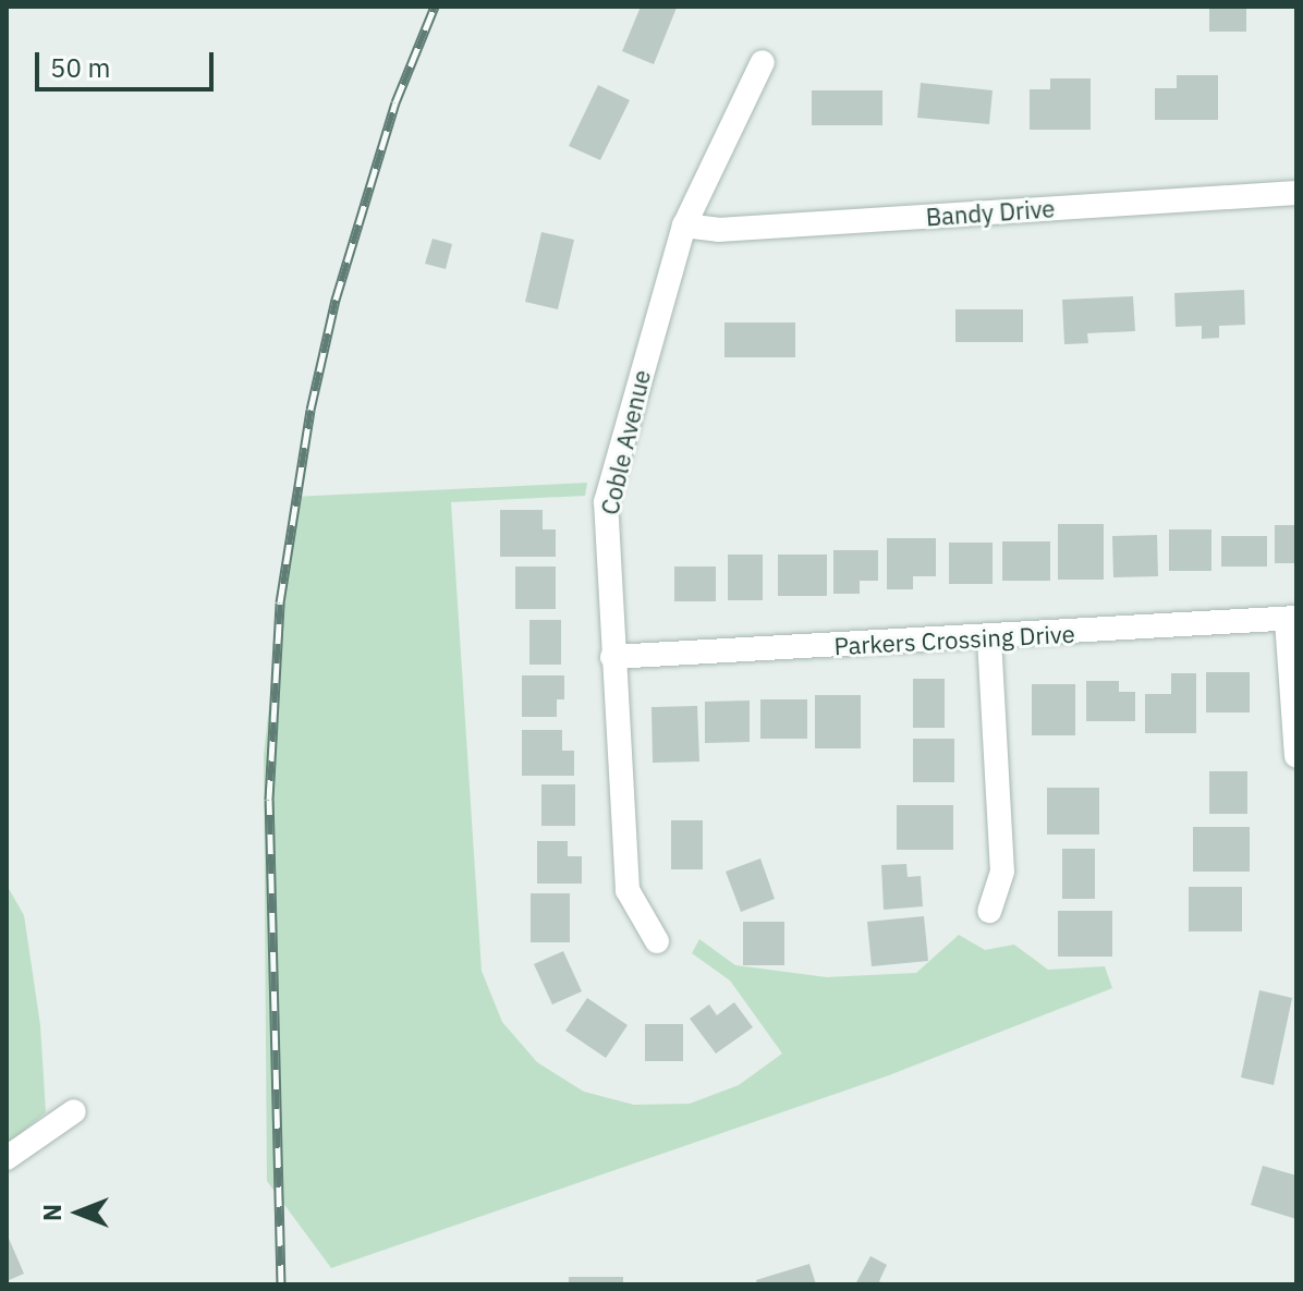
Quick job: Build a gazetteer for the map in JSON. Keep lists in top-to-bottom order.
{
  "streets": {
    "street": ["Bandy Drive", "Coble Avenue", "Parkers Crossing Drive"]
  },
  "crossings": [
    ["Bandy Drive", "Coble Avenue"],
    ["Coble Avenue", "Parkers Crossing Drive"]
  ],
  "scale_bar": "50 m",
  "north": "left"
}
